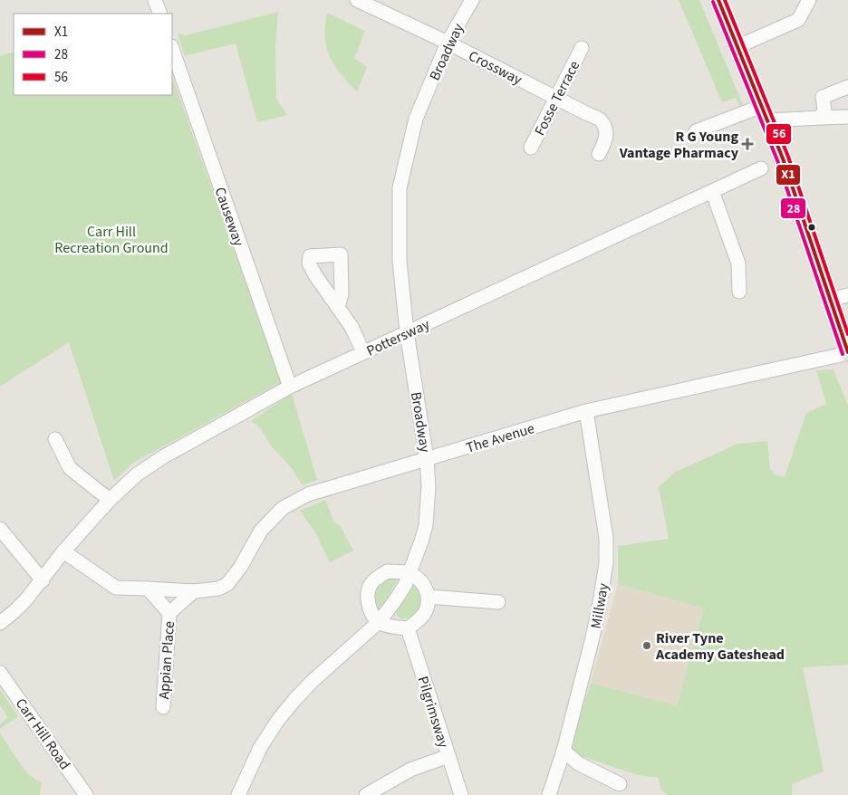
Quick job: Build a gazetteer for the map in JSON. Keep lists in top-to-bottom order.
{
  "streets": {
    "street": [
      "Broadway",
      "Crossway",
      "Fosse Terrace",
      "Causeway",
      "Pottersway",
      "The Avenue",
      "Millway",
      "Appian Place",
      "Pilgrimsway",
      "Carr Hill Road"
    ]
  },
  "crossings": [
    ["Broadway", "Crossway"],
    ["Broadway", "Pottersway"],
    ["Broadway", "The Avenue"],
    ["Crossway", "Fosse Terrace"],
    ["Causeway", "Pottersway"],
    ["Pottersway", "The Avenue"],
    ["The Avenue", "Millway"]
  ],
  "parks": ["Carr Hill Recreation Ground"],
  "places": {
    "health": ["R G Young Vantage Pharmacy"],
    "other": ["River Tyne Academy Gateshead"]
  },
  "lines": ["transit line X1", "transit line 56", "transit line 28"],
  "legend": ["X1", "28", "56"]
}
